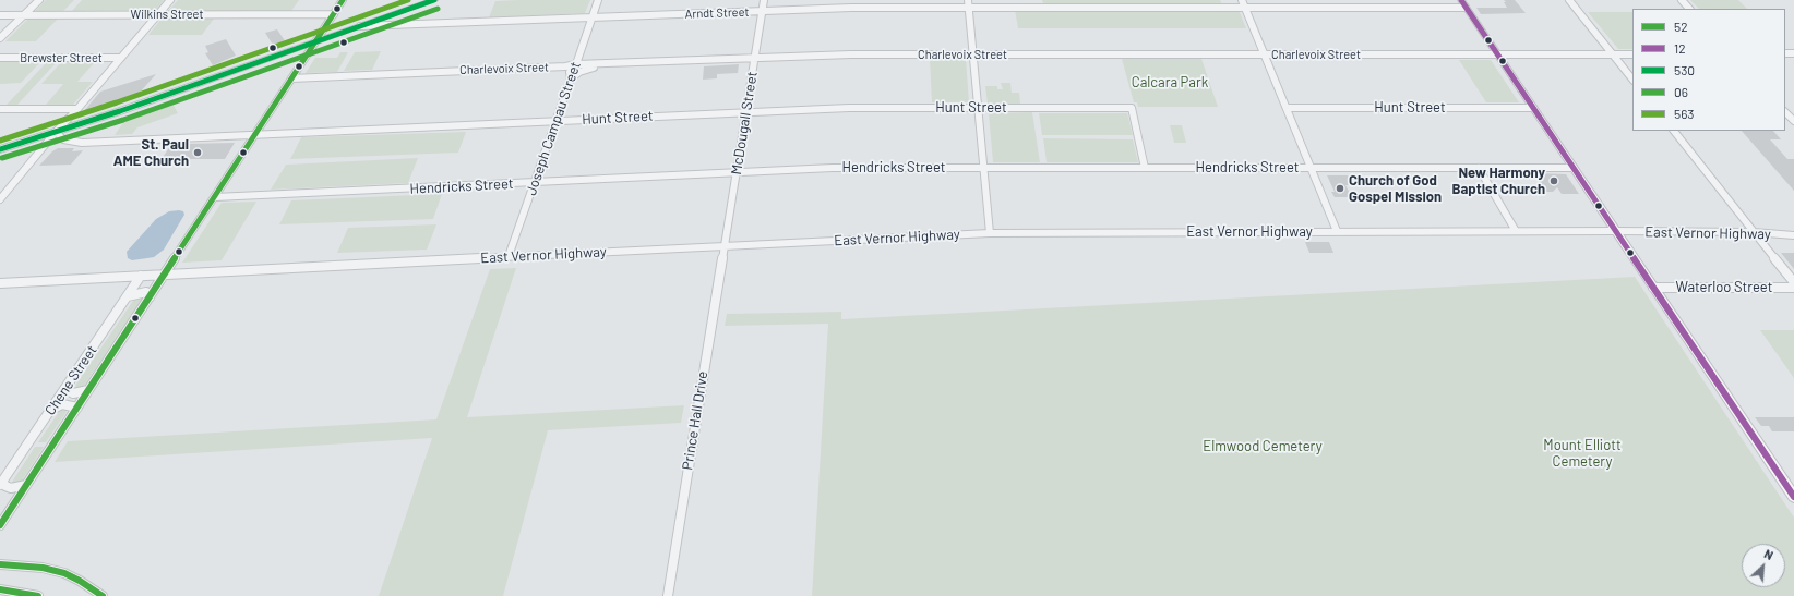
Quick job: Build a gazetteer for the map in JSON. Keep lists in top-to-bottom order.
{
  "streets": {
    "street": [
      "Arndt Street",
      "Wilkins Street",
      "Charlevoix Street",
      "Brewster Street",
      "Hunt Street",
      "McDougall Street",
      "Joseph Campau Street",
      "Hendricks Street",
      "East Vernor Highway",
      "Waterloo Street",
      "Chene Street",
      "Prince Hall Drive"
    ]
  },
  "crossings": [
    ["Arndt Street", "McDougall Street"],
    ["Arndt Street", "Joseph Campau Street"],
    ["Wilkins Street", "Chene Street"],
    ["Charlevoix Street", "McDougall Street"],
    ["Charlevoix Street", "Joseph Campau Street"],
    ["Charlevoix Street", "Chene Street"],
    ["Hunt Street", "McDougall Street"],
    ["Hunt Street", "Joseph Campau Street"],
    ["Hunt Street", "Hendricks Street"],
    ["Hunt Street", "Chene Street"],
    ["McDougall Street", "Hendricks Street"],
    ["McDougall Street", "East Vernor Highway"],
    ["McDougall Street", "Prince Hall Drive"],
    ["Joseph Campau Street", "Hendricks Street"],
    ["Joseph Campau Street", "East Vernor Highway"],
    ["Hendricks Street", "Chene Street"],
    ["East Vernor Highway", "Chene Street"],
    ["East Vernor Highway", "Prince Hall Drive"]
  ],
  "parks": ["Calcara Park", "Mount Elliott Cemetery", "Elmwood Cemetery"],
  "places": ["St. Paul AME Church", "New Harmony Baptist Church", "Church of God Gospel Mission"],
  "lines": [
    "transit line 52",
    "transit line 12",
    "transit line 530",
    "transit line 563",
    "transit line 06"
  ],
  "legend": [
    "52",
    "12",
    "530",
    "06",
    "563"
  ],
  "north": "top right"
}
